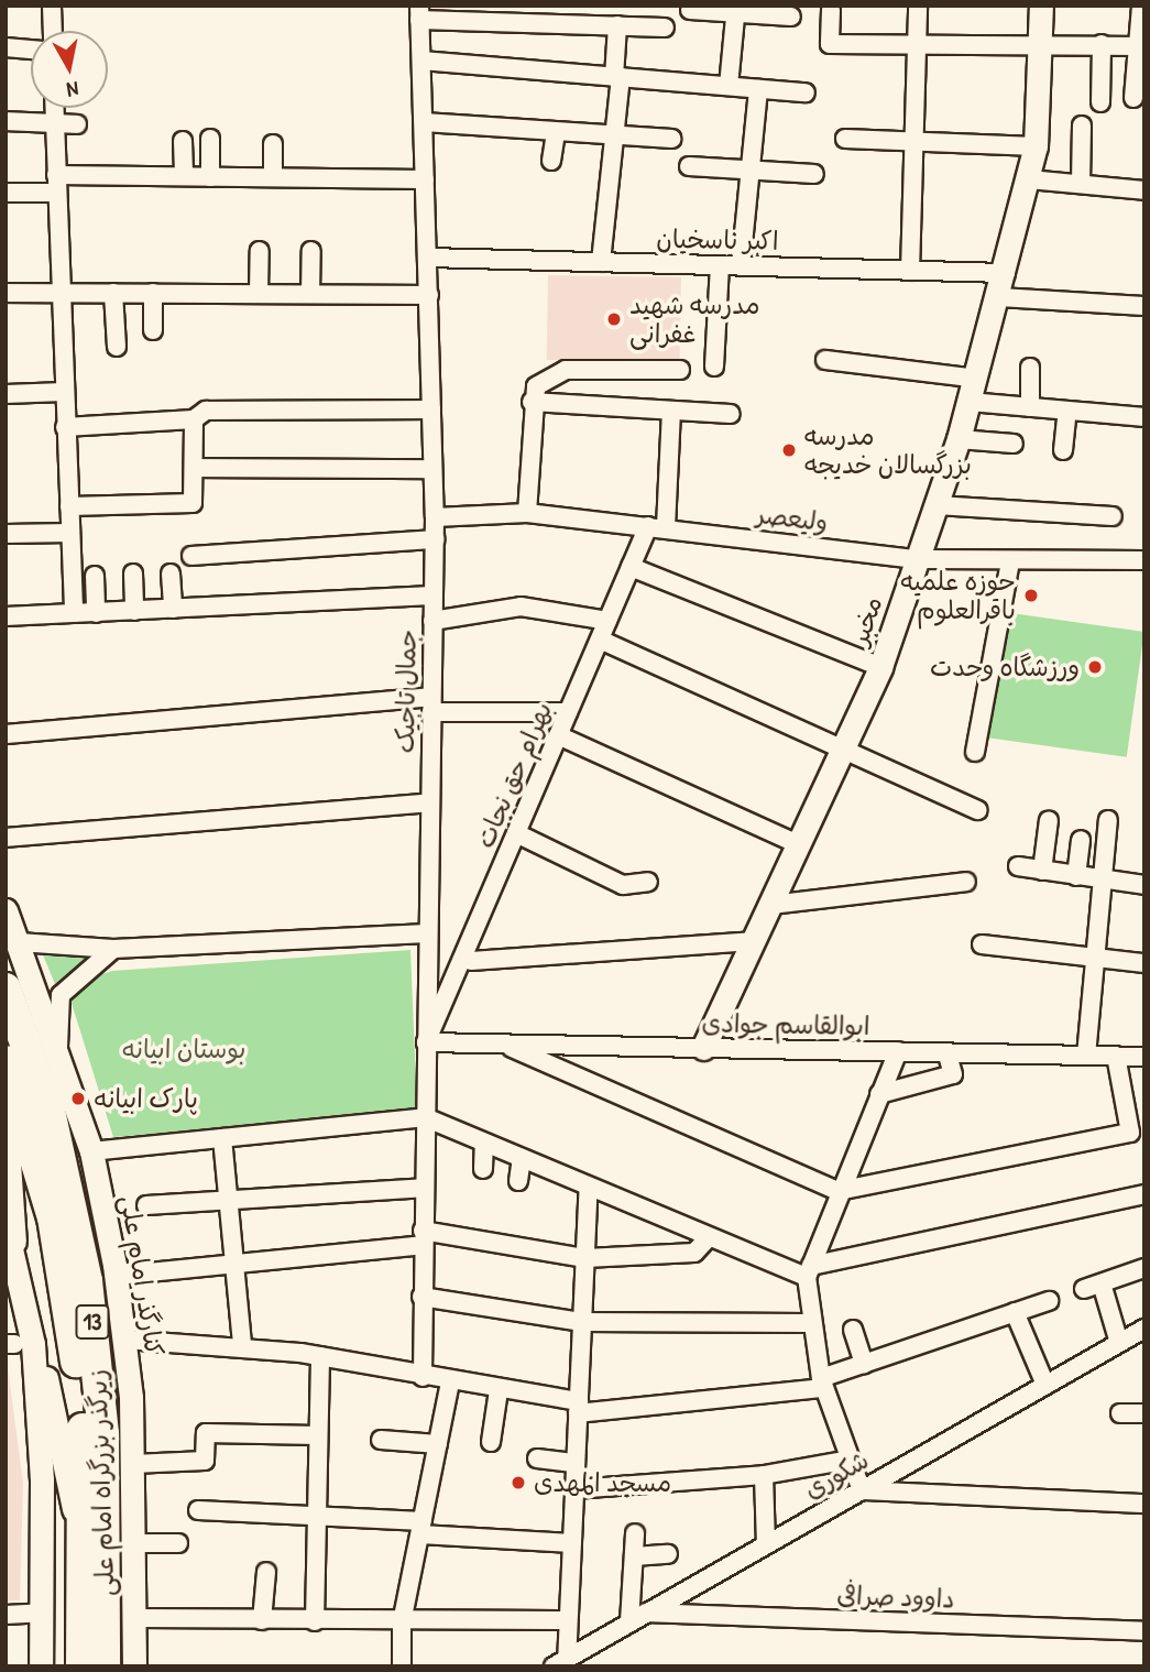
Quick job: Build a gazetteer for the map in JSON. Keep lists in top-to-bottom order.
{
  "streets": {
    "highway": ["13", "زیرگذر بزرگراه امام علی"],
    "main road": ["مخبر", "کنارگذر امام علی"],
    "street": [
      "اکبر ناسخیان",
      "ولیعصر",
      "جمال تاجیک",
      "بهرام حق نجات",
      "ابوالقاسم جوادی",
      "شکوری",
      "داوود صرافی"
    ]
  },
  "crossings": [
    ["اکبر ناسخیان", "مخبر"],
    ["اکبر ناسخیان", "جمال تاجیک"],
    ["ولیعصر", "مخبر"],
    ["ولیعصر", "جمال تاجیک"],
    ["ولیعصر", "بهرام حق نجات"],
    ["مخبر", "ابوالقاسم جوادی"],
    ["جمال تاجیک", "بهرام حق نجات"],
    ["جمال تاجیک", "ابوالقاسم جوادی"],
    ["بهرام حق نجات", "ابوالقاسم جوادی"],
    ["شکوری", "داوود صرافی"]
  ],
  "parks": ["بوستان ابیانه"],
  "places": [
    "مدرسه شهید غفرانی",
    "مدرسه بزرگسالان خدیجه",
    "حوزه علمیه باقرالعلوم",
    "ورزشگاه وحدت",
    "پارک ابیانه",
    "مسجد المهدی"
  ],
  "north": "bottom"
}
